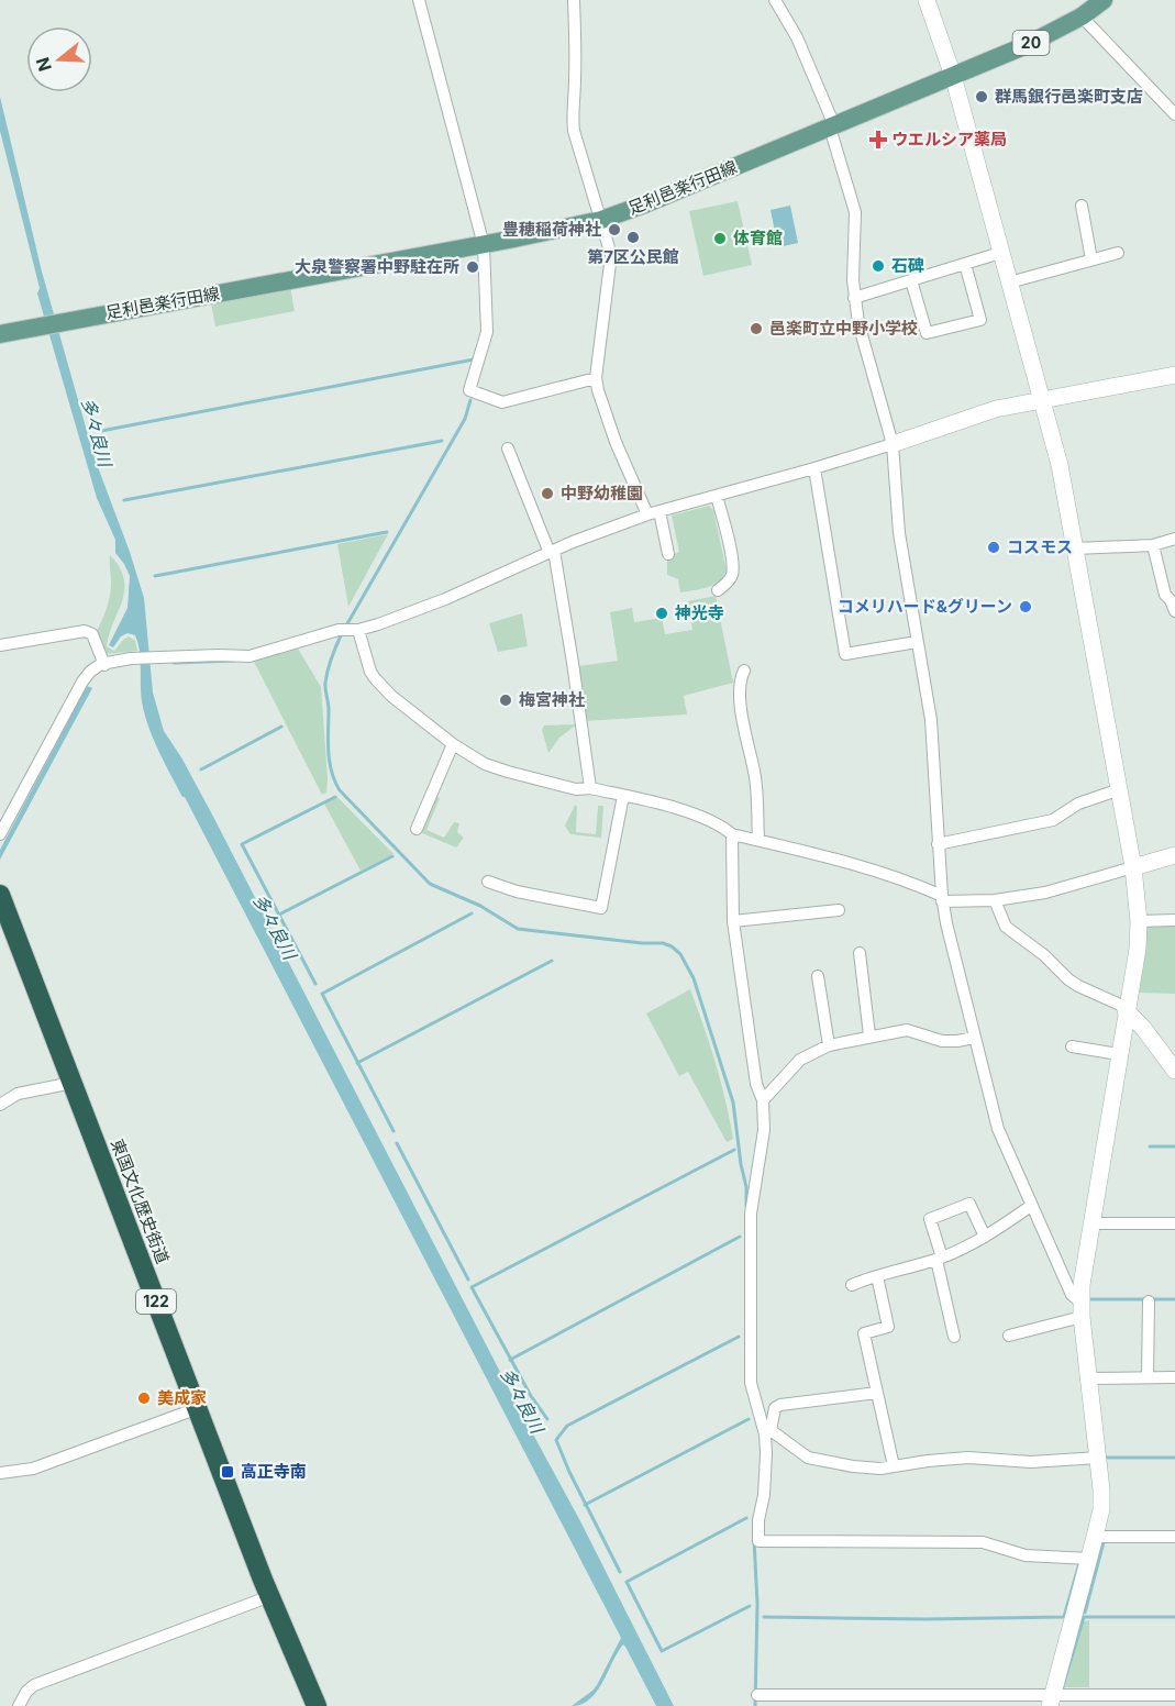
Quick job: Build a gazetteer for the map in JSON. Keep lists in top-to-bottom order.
{
  "streets": {
    "highway": ["東国文化歴史街道", "122"],
    "main road": ["20", "足利邑楽行田線"]
  },
  "water": ["多々良川"],
  "places": {
    "other": [
      "群馬銀行邑楽町支店",
      "豊穂稲荷神社",
      "第7区公民館",
      "体育館",
      "石碑",
      "大泉警察署中野駐在所",
      "邑楽町立中野小学校",
      "中野幼稚園",
      "コスモス",
      "コメリハード&グリーン",
      "神光寺",
      "梅宮神社",
      "美成家"
    ],
    "health": ["ウエルシア薬局"],
    "transit": ["高正寺南"]
  },
  "north": "left"
}
